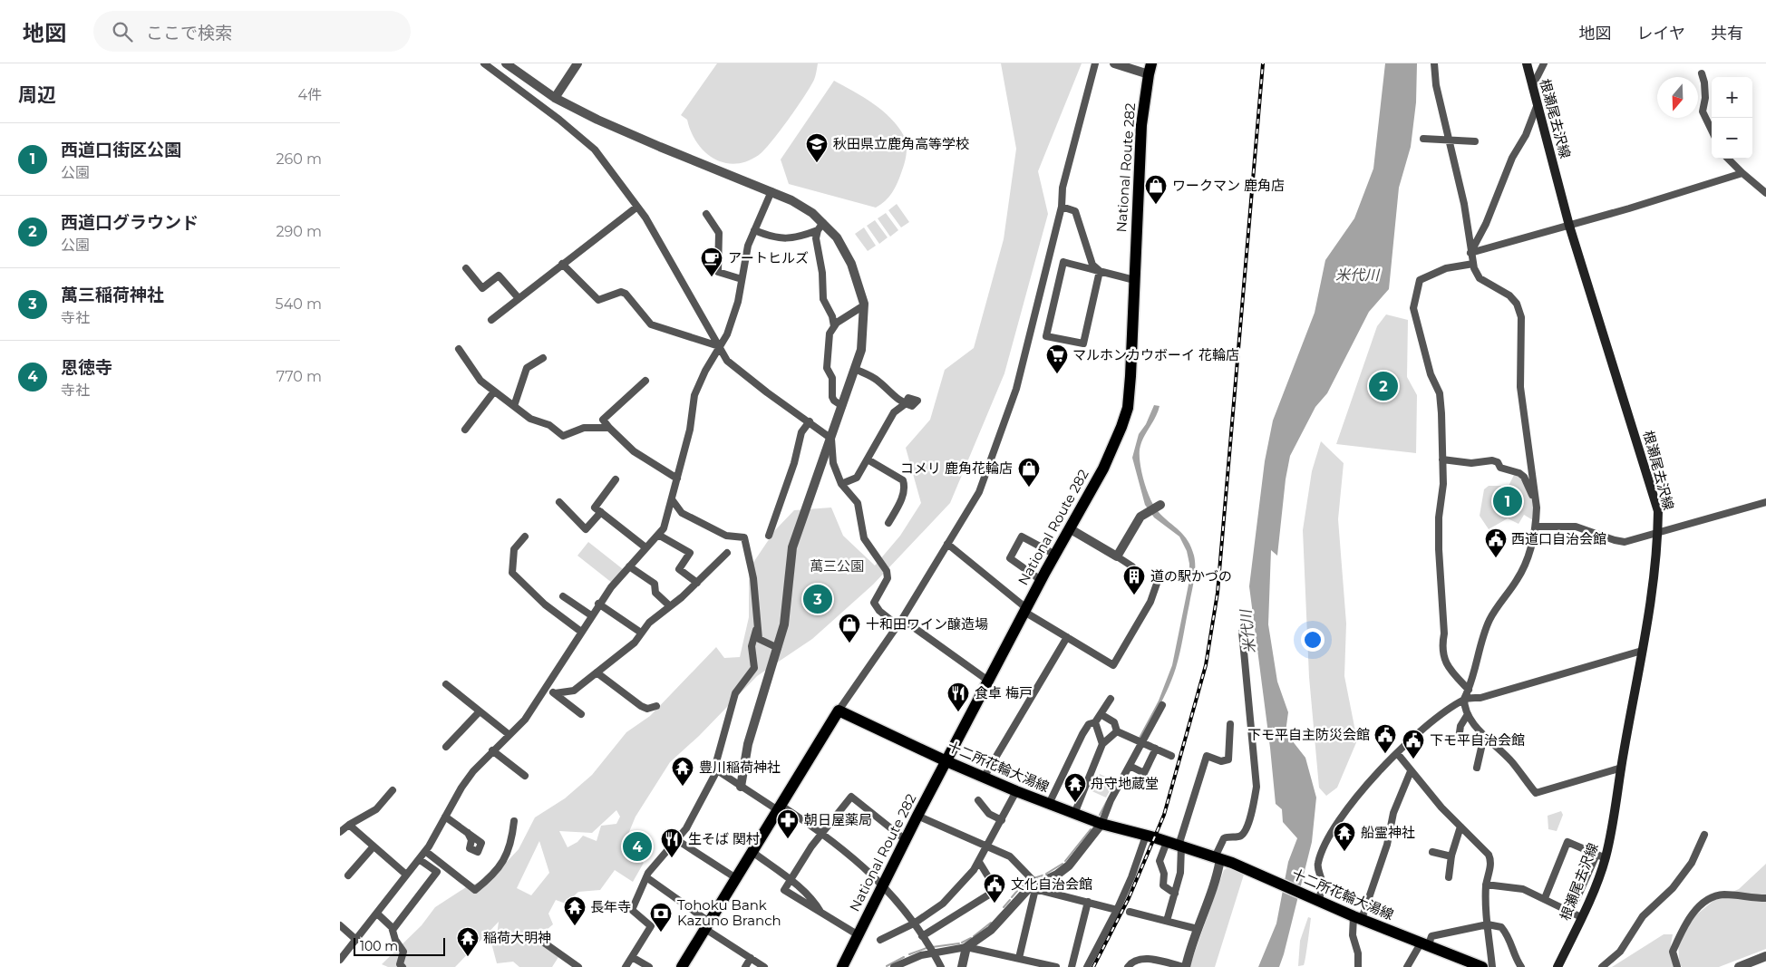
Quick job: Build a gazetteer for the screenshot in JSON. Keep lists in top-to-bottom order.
{
  "streets": {
    "main road": ["根瀬尾去沢線", "National Route 282", "十二所花輪大湯線"]
  },
  "crossings": [
    ["National Route 282", "十二所花輪大湯線"]
  ],
  "water": ["米代川"],
  "parks": ["萬三公園"],
  "places": {
    "school or university": ["秋田県立鹿角高等学校"],
    "shop": ["ワークマン 鹿角店", "コメリ 鹿角花輪店", "十和田ワイン醸造場"],
    "cafe": ["アートヒルズ"],
    "supermarket": ["マルホンカウボーイ 花輪店"],
    "public building": [
      "西道口自治会館",
      "下モ平自主防災会館",
      "下モ平自治会館",
      "文化自治会館"
    ],
    "building": ["道の駅かづの"],
    "restaurant": ["食卓 梅戸", "生そば 関村"],
    "temple": [
      "豊川稲荷神社",
      "舟守地蔵堂",
      "船霊神社",
      "長年寺",
      "稲荷大明神"
    ],
    "pharmacy": ["朝日屋薬局"],
    "bank": ["Tohoku Bank Kazuno Branch"]
  },
  "scale_bar": "100 m",
  "north": "bottom",
  "page": {
    "header": "地図",
    "search": "ここで検索",
    "nav": ["地図", "レイヤ", "共有"],
    "heading": ["周辺", "4件"],
    "map_buttons": ["+", "−"],
    "list": [
      {
        "mark": "1",
        "name": "西道口街区公園",
        "note": "公園",
        "value": "260 m"
      },
      {
        "mark": "2",
        "name": "西道口グラウンド",
        "note": "公園",
        "value": "290 m"
      },
      {
        "mark": "3",
        "name": "萬三稲荷神社",
        "note": "寺社",
        "value": "540 m"
      },
      {
        "mark": "4",
        "name": "恩徳寺",
        "note": "寺社",
        "value": "770 m"
      }
    ],
    "pins": [
      "2",
      "1",
      "3",
      "4"
    ],
    "scale": "100 m"
  }
}
